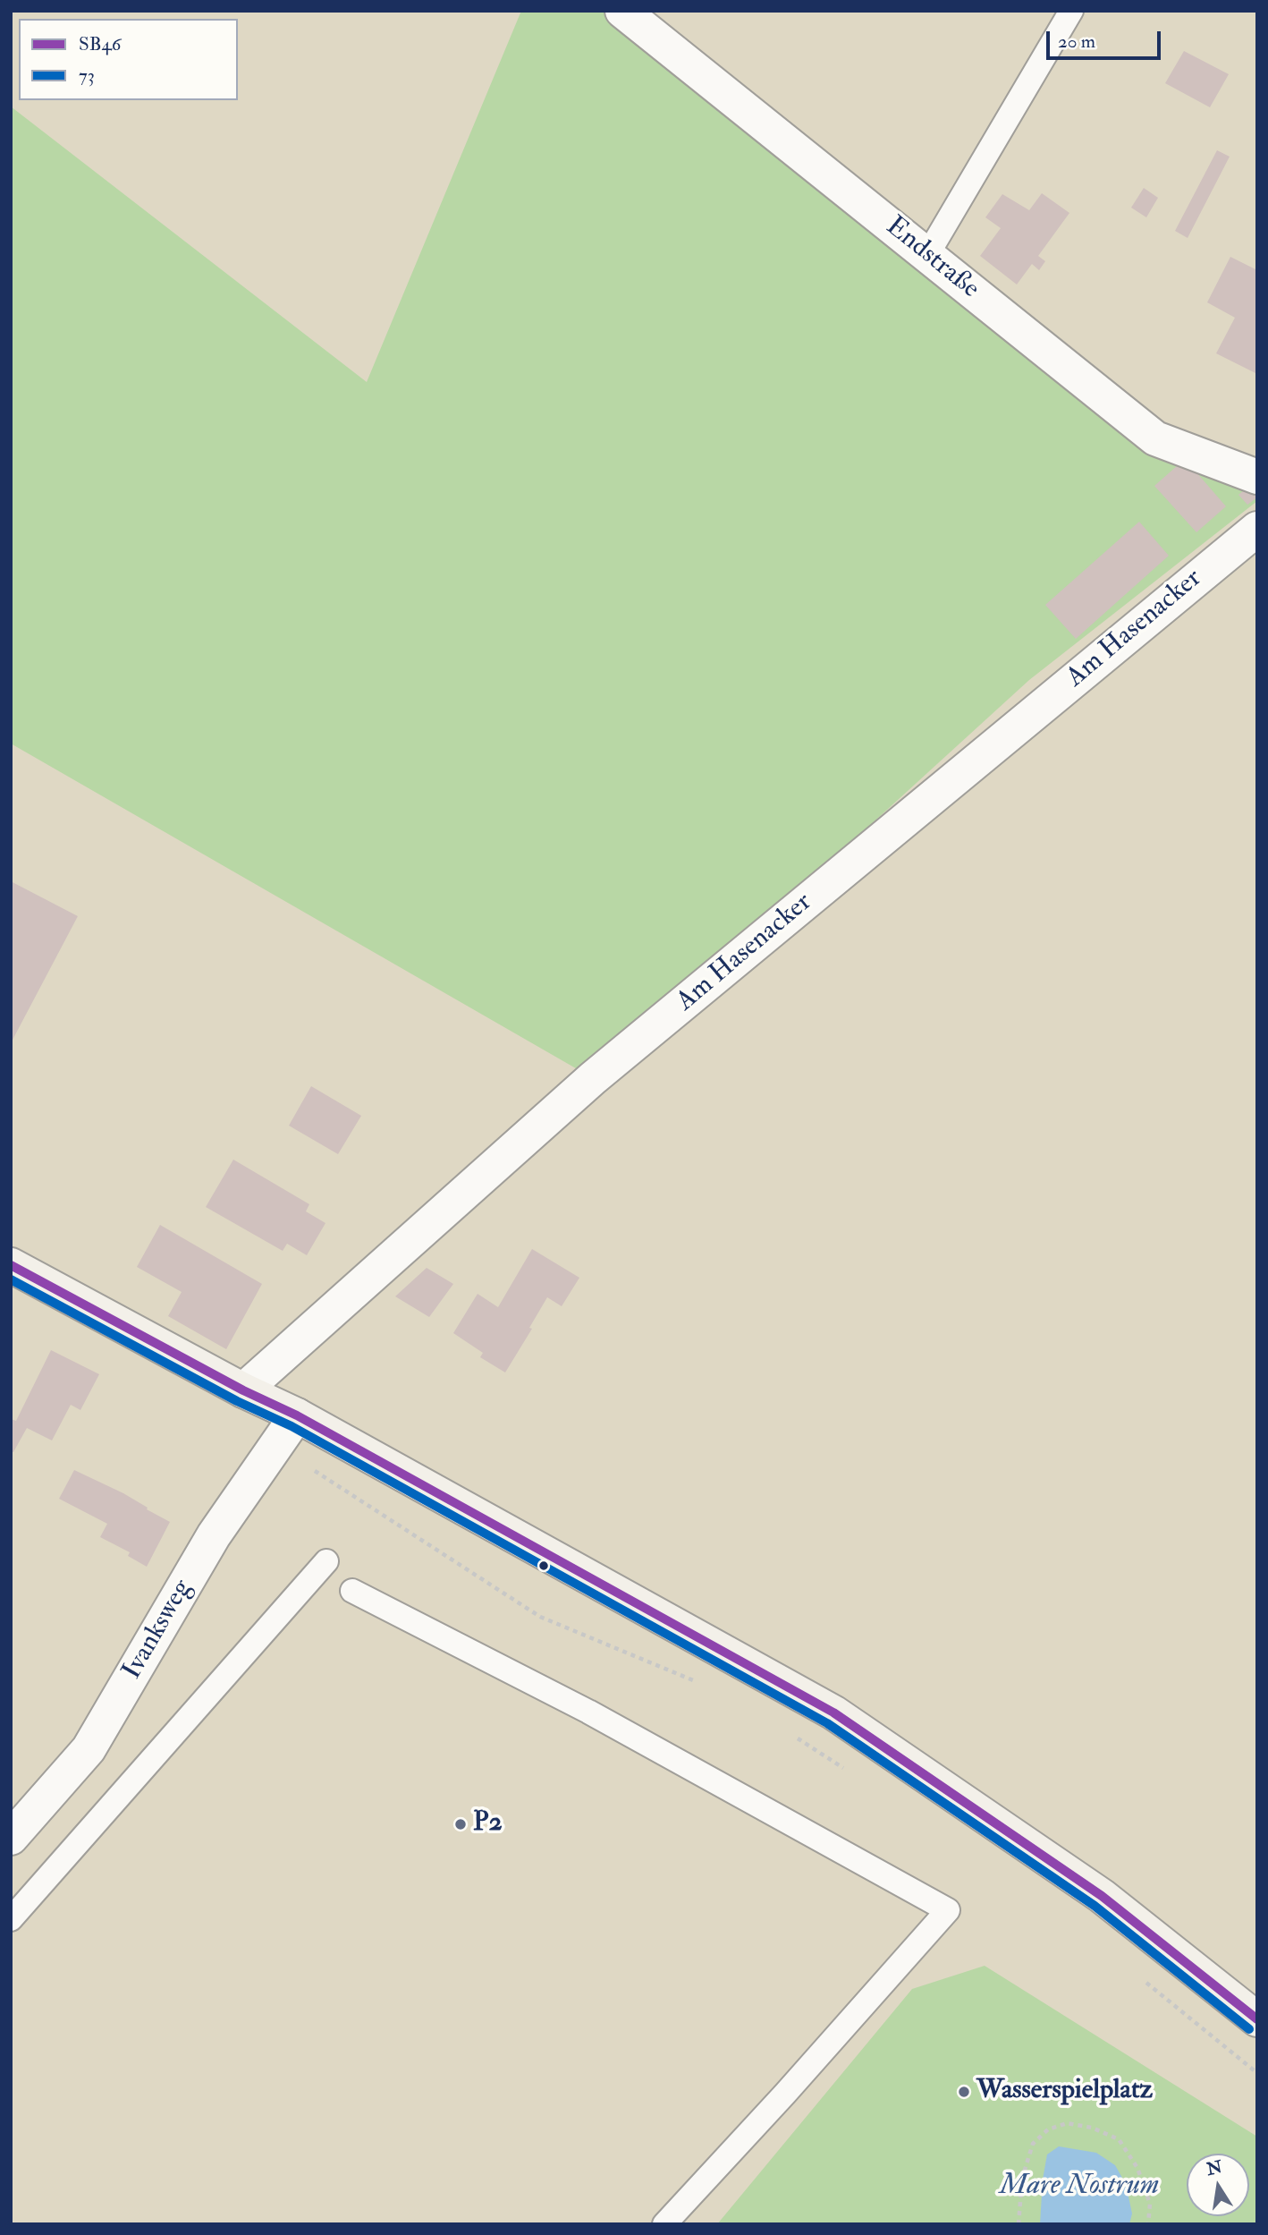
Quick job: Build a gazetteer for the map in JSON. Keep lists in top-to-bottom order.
{
  "streets": {
    "street": ["Endstraße", "Am Hasenacker", "Ivanksweg"]
  },
  "water": ["Mare Nostrum"],
  "places": ["P2", "Wasserspielplatz"],
  "lines": ["transit line SB46", "transit line 73"],
  "legend": ["SB46", "73"],
  "scale_bar": "20 m",
  "north": "top"
}
